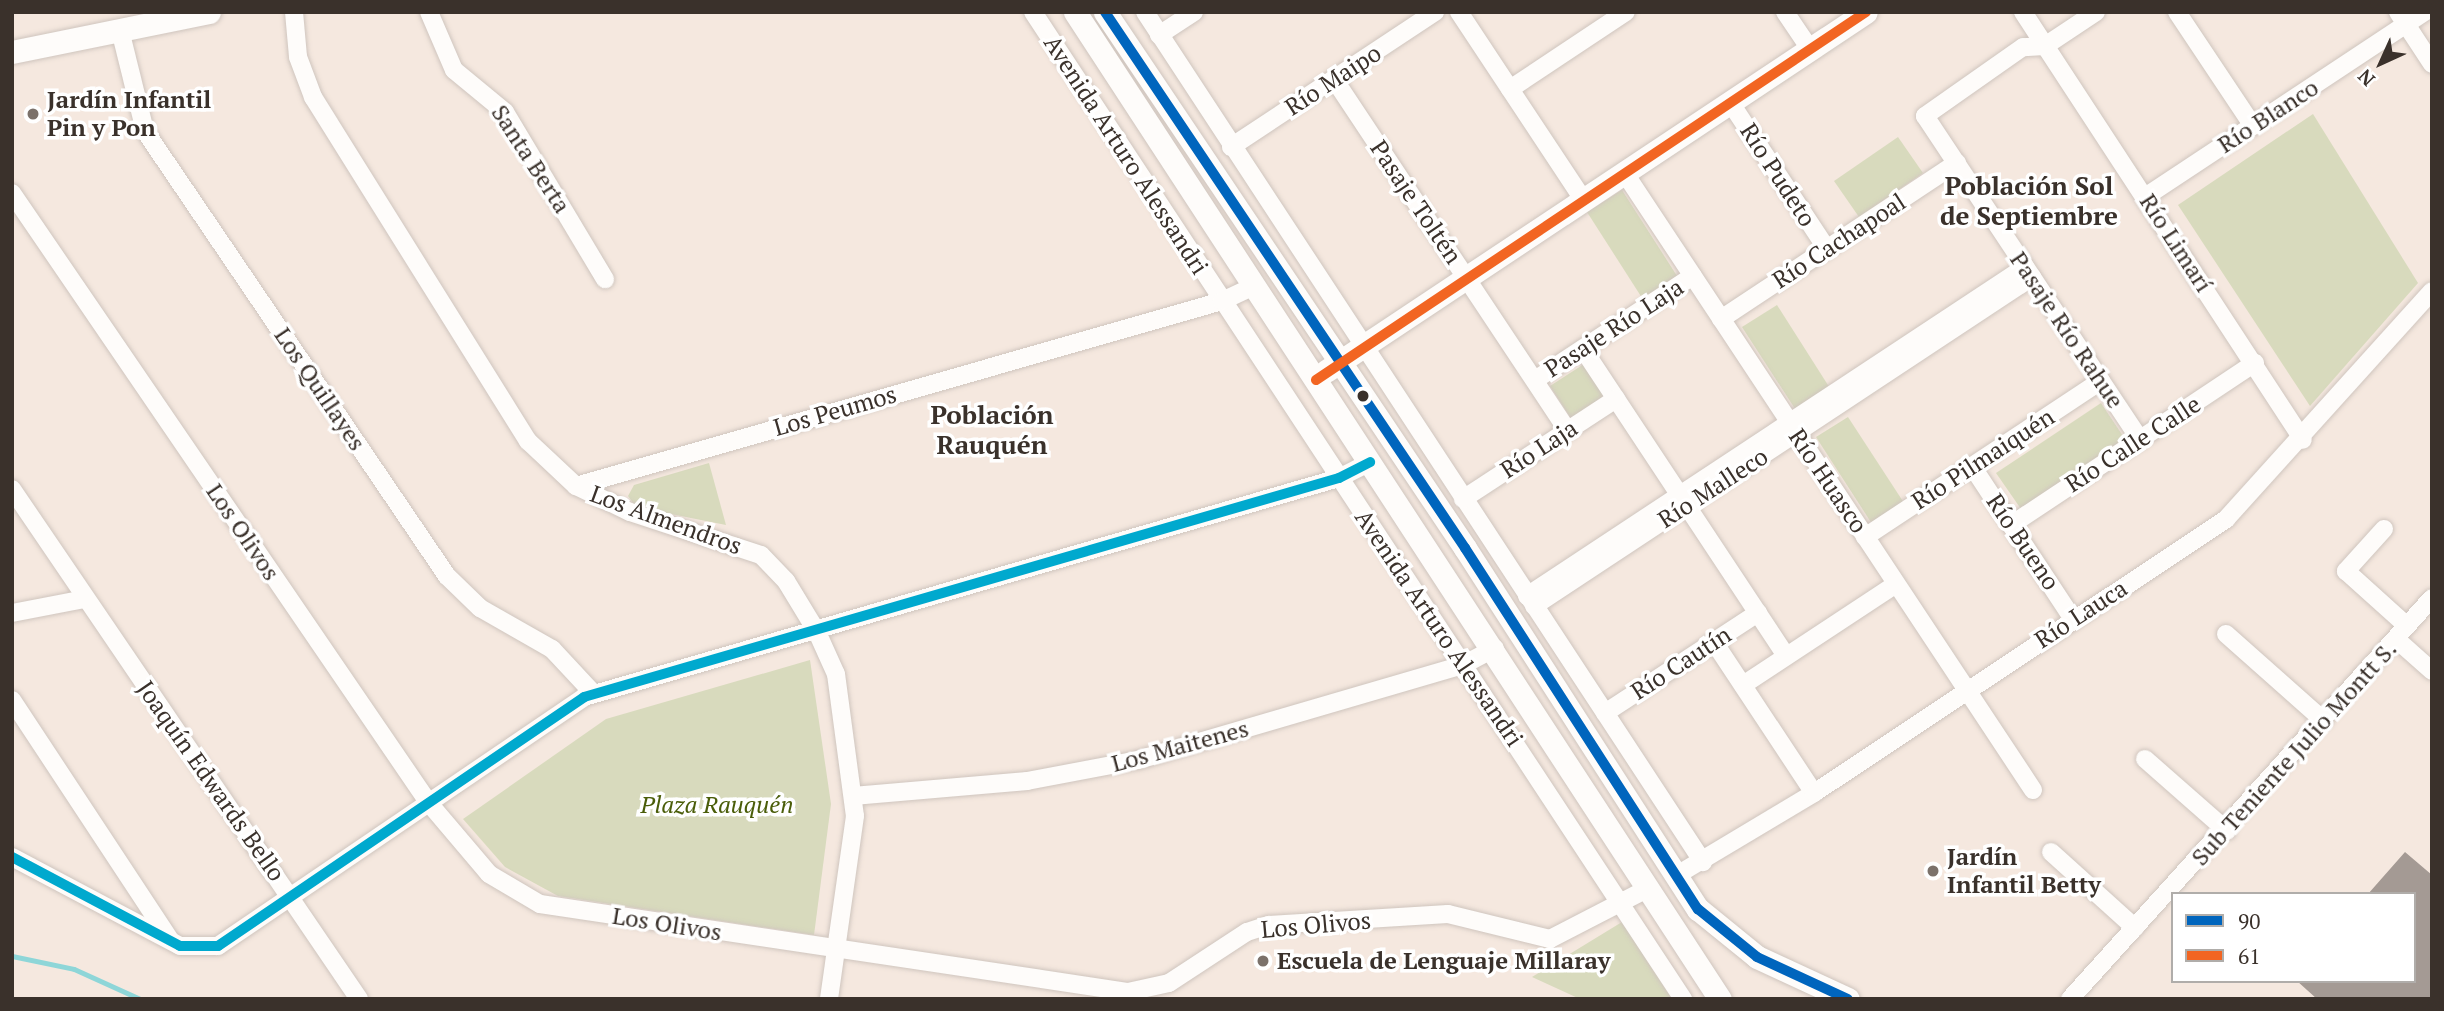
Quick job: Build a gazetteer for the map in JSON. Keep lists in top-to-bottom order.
{
  "streets": {
    "main road": ["Avenida Arturo Alessandri"],
    "street": [
      "Río Maipo",
      "Río Blanco",
      "Santa Berta",
      "Río Pudeto",
      "Pasaje Toltén",
      "Río Cachapoal",
      "Río Limarí",
      "Pasaje Río Laja",
      "Pasaje Río Rahue",
      "Los Quillayes",
      "Los Peumos",
      "Río Calle Calle",
      "Río Laja",
      "Río Pilmaiquén",
      "Río Huasco",
      "Río Malleco",
      "Los Almendros",
      "Los Olivos",
      "Río Bueno",
      "Río Lauca",
      "Río Cautín",
      "Los Maitenes",
      "Sub Teniente Julio Montt S.",
      "Joaquín Edwards Bello"
    ]
  },
  "crossings": [
    ["Río Maipo", "Pasaje Toltén"],
    ["Río Blanco", "Río Limarí"],
    ["Avenida Arturo Alessandri", "Los Peumos"],
    ["Avenida Arturo Alessandri", "Los Olivos"],
    ["Avenida Arturo Alessandri", "Los Maitenes"],
    ["Río Pudeto", "Río Cachapoal"],
    ["Pasaje Toltén", "Pasaje Río Laja"],
    ["Pasaje Toltén", "Río Laja"],
    ["Río Cachapoal", "Pasaje Río Rahue"],
    ["Río Cachapoal", "Río Huasco"],
    ["Río Limarí", "Pasaje Río Rahue"],
    ["Río Limarí", "Río Calle Calle"],
    ["Río Limarí", "Río Lauca"],
    ["Pasaje Río Laja", "Río Huasco"],
    ["Pasaje Río Rahue", "Río Calle Calle"],
    ["Pasaje Río Rahue", "Río Pilmaiquén"],
    ["Pasaje Río Rahue", "Río Malleco"],
    ["Los Peumos", "Los Almendros"],
    ["Río Calle Calle", "Río Bueno"],
    ["Río Pilmaiquén", "Río Huasco"],
    ["Río Pilmaiquén", "Río Bueno"],
    ["Río Huasco", "Río Malleco"],
    ["Río Huasco", "Río Lauca"],
    ["Los Almendros", "Los Olivos"],
    ["Los Almendros", "Los Maitenes"],
    ["Río Bueno", "Río Lauca"]
  ],
  "districts": ["Población Sol de Septiembre", "Población Rauquén"],
  "parks": ["Plaza Rauquén"],
  "places": ["Jardín Infantil Pin y Pon", "Jardín Infantil Betty", "Escuela de Lenguaje Millaray"],
  "lines": ["transit line 90", "transit line 61"],
  "legend": ["90", "61"],
  "north": "bottom left"
}
